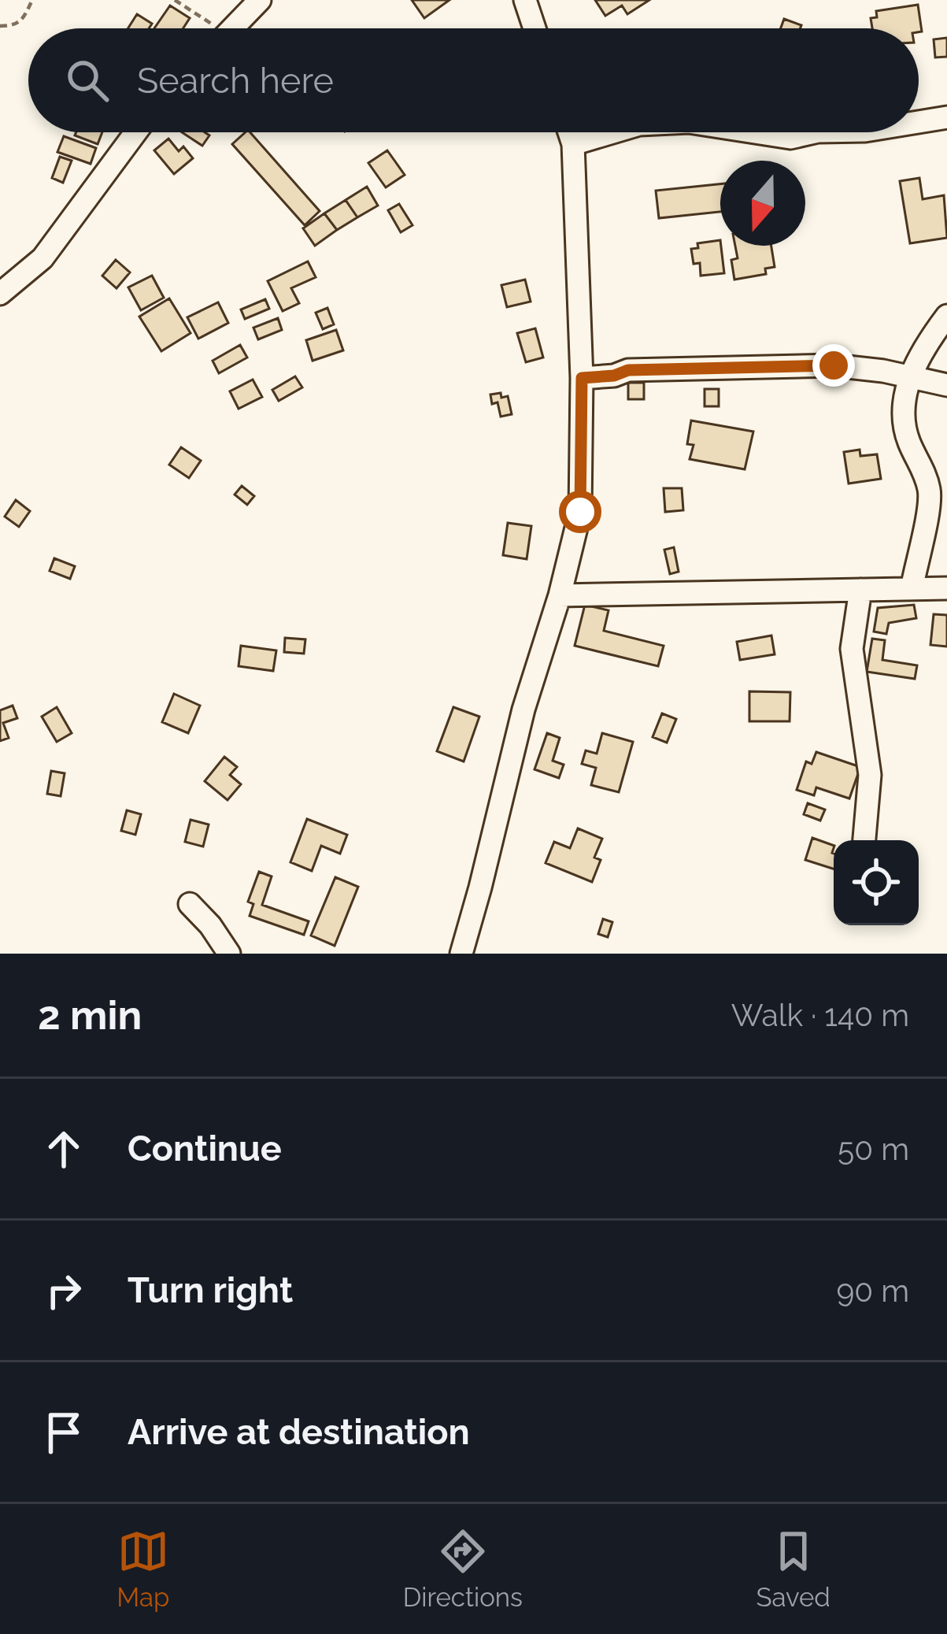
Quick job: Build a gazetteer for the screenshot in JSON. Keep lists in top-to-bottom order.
{
  "north": "bottom",
  "page": {
    "search": "Search here",
    "heading": ["2 min", "Walk · 140 m"],
    "list": [
      ["Continue", "50 m"],
      ["Turn right", "90 m"],
      "Arrive at destination"
    ],
    "nav": ["Map", "Directions", "Saved"]
  }
}
